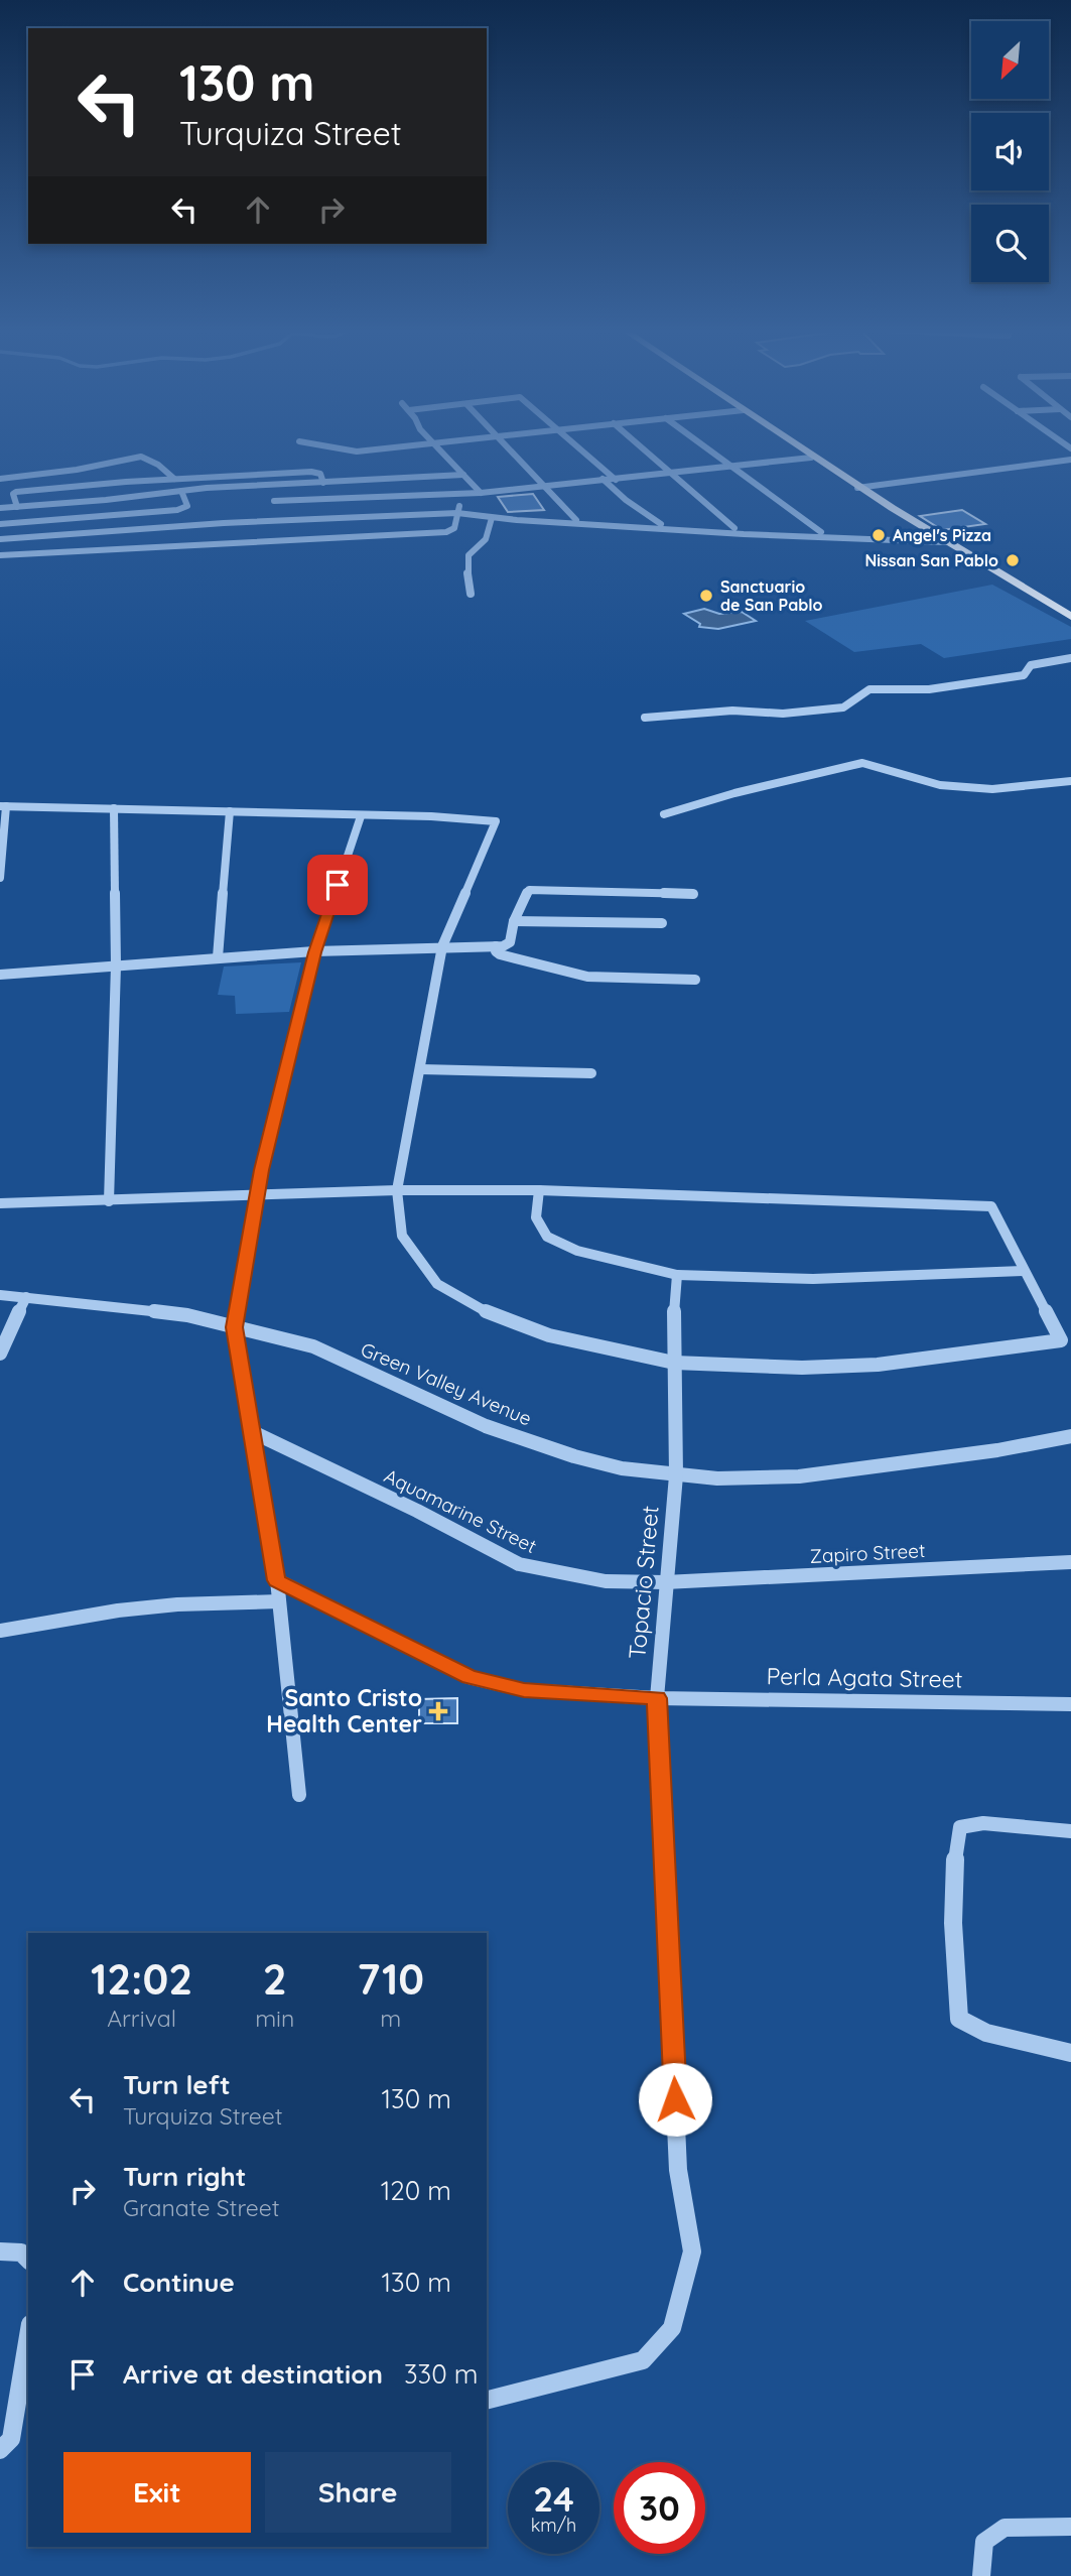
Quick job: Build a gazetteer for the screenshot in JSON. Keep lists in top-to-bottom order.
{
  "streets": {
    "street": [
      "Green Valley Avenue",
      "Aquamarine Street",
      "Zapiro Street",
      "Topacio Street",
      "Perla Agata Street"
    ]
  },
  "crossings": [
    ["Green Valley Avenue", "Topacio Street"],
    ["Aquamarine Street", "Zapiro Street"],
    ["Aquamarine Street", "Topacio Street"],
    ["Zapiro Street", "Topacio Street"],
    ["Topacio Street", "Perla Agata Street"]
  ],
  "places": {
    "other": ["Angel's Pizza", "Nissan San Pablo", "Sanctuario de San Pablo"],
    "health": ["Santo Cristo Health Center"]
  },
  "north": "bottom left",
  "page": {
    "turn": ["130 m", "Turquiza Street"],
    "eta": [
      "12:02",
      "Arrival",
      "2",
      "min",
      "710",
      "m"
    ],
    "list": [
      {
        "name": "Turn left",
        "note": "Turquiza Street",
        "value": "130 m"
      },
      {
        "name": "Turn right",
        "note": "Granate Street",
        "value": "120 m"
      },
      {
        "name": "Continue",
        "value": "130 m"
      },
      {
        "name": "Arrive at destination",
        "value": "330 m"
      }
    ],
    "buttons": ["Exit", "Share"],
    "speed": "24 km/h",
    "limit": "30"
  }
}
